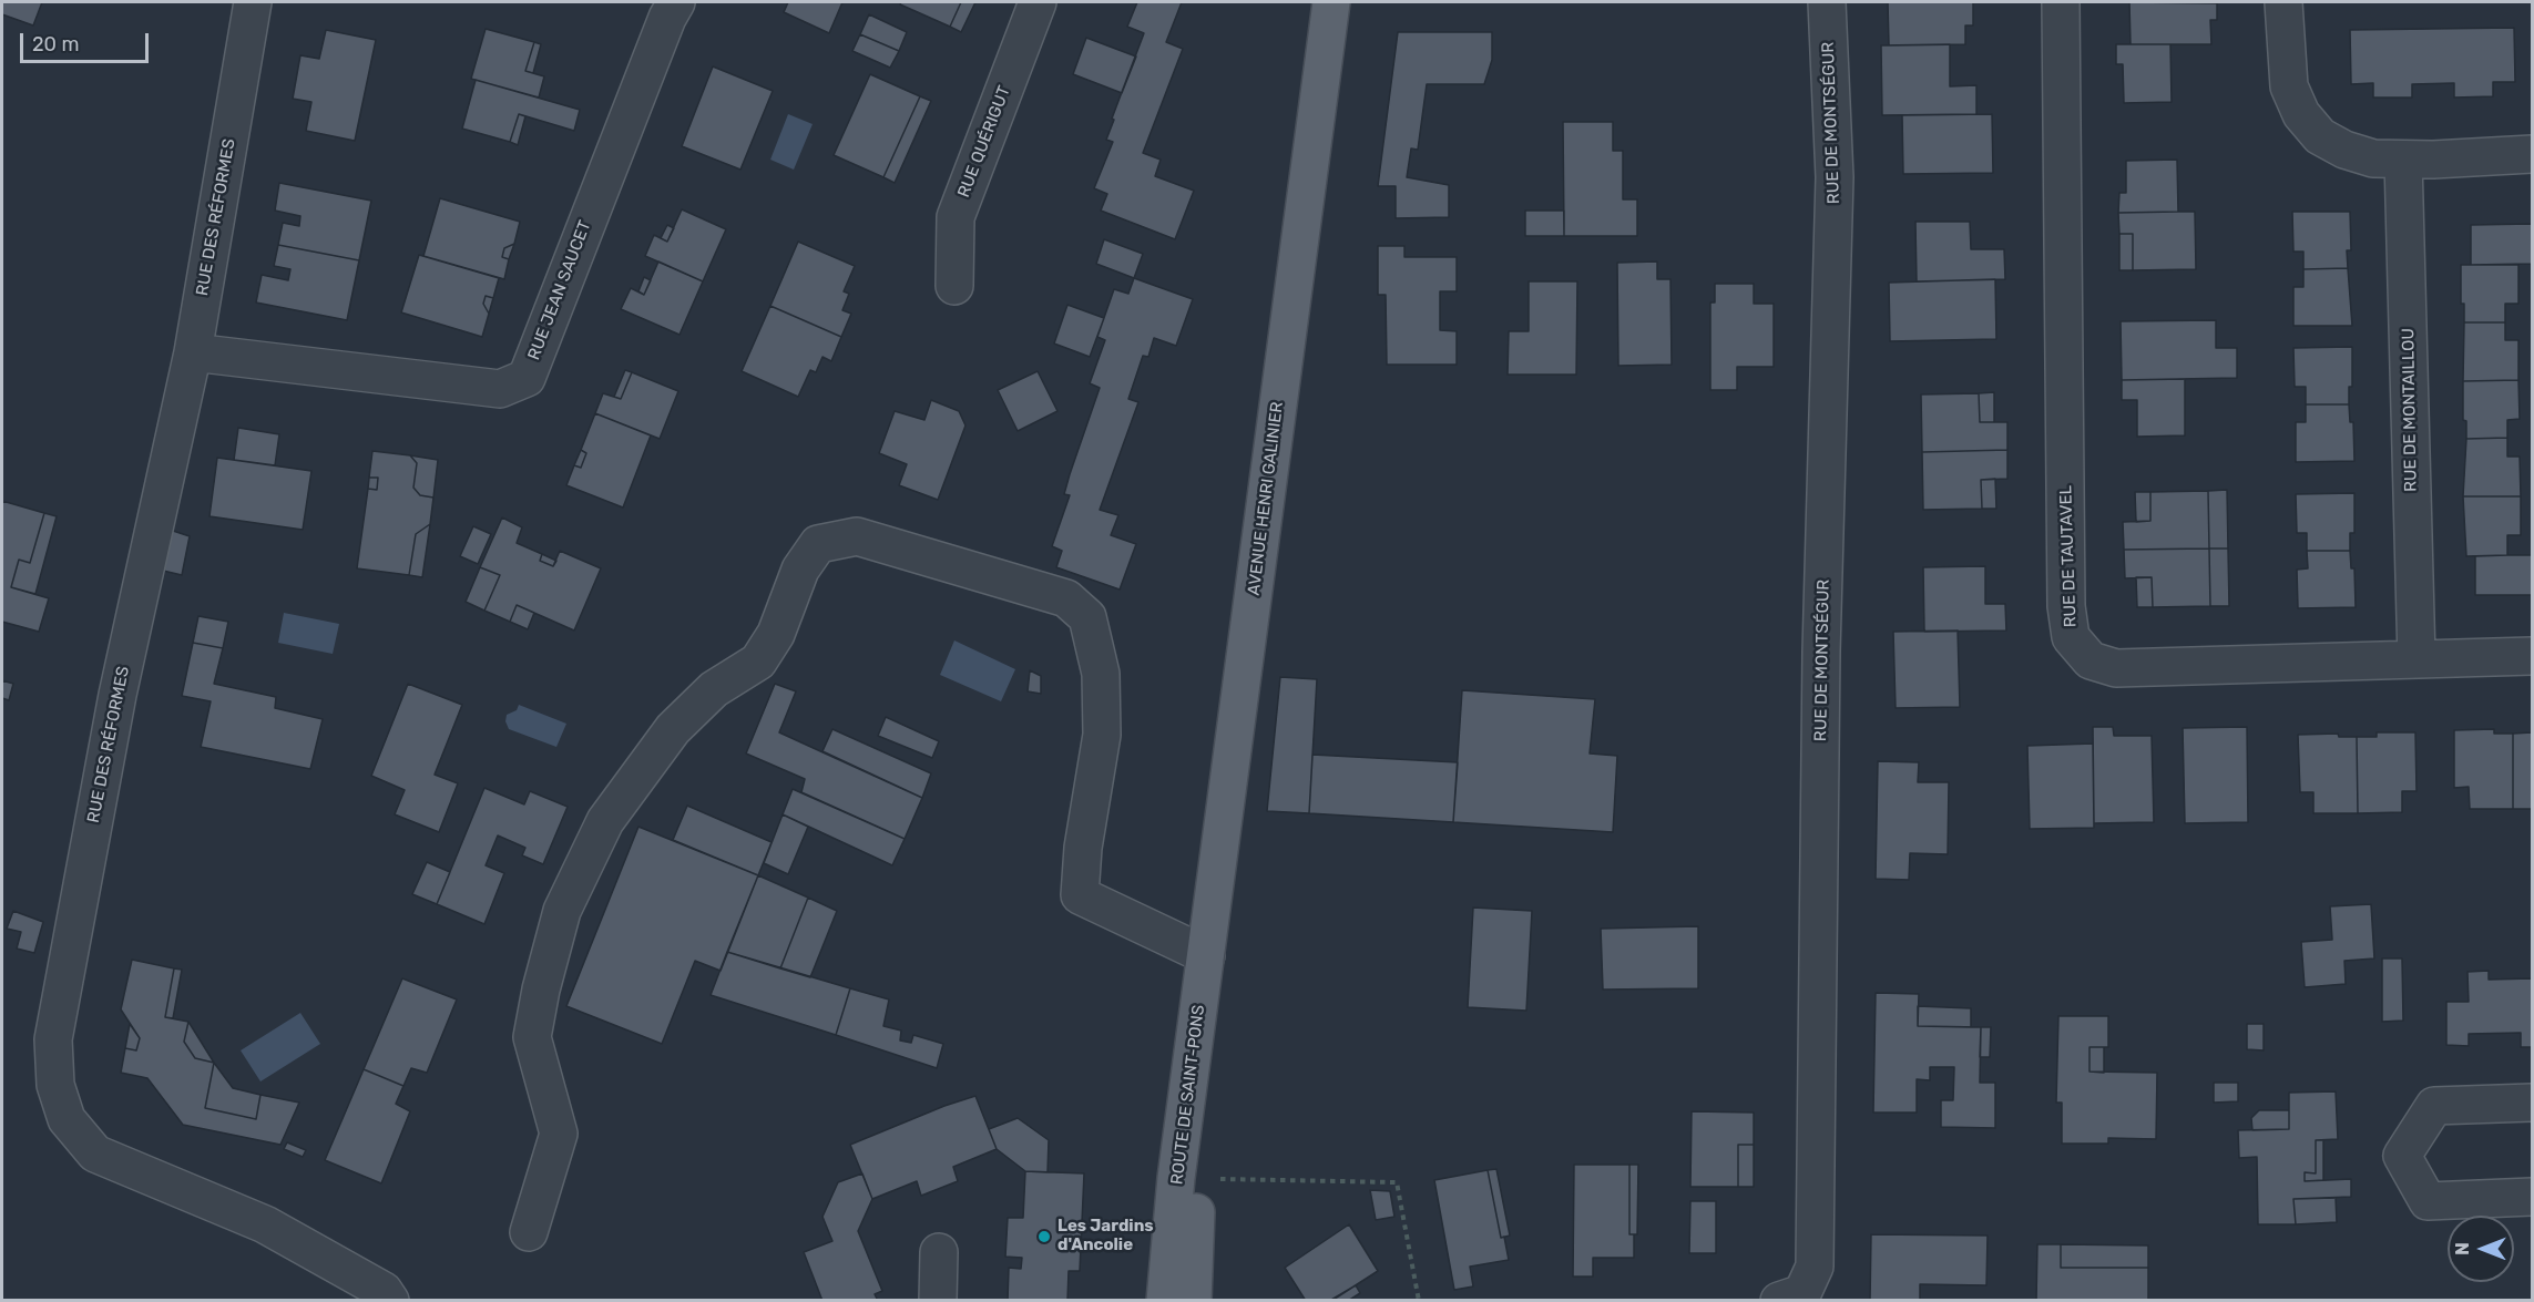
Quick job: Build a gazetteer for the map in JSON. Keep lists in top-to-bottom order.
{
  "streets": {
    "main road": ["AVENUE HENRI GALINIER", "ROUTE DE SAINT-PONS"],
    "street": [
      "RUE DE MONTSÉGUR",
      "RUE QUÉRIGUT",
      "RUE DES RÉFORMES",
      "RUE JEAN SAUCET",
      "RUE DE MONTAILLOU",
      "RUE DE TAUTAVEL"
    ]
  },
  "crossings": [
    ["RUE DES RÉFORMES", "RUE JEAN SAUCET"],
    ["RUE DE MONTAILLOU", "RUE DE TAUTAVEL"],
    ["AVENUE HENRI GALINIER", "ROUTE DE SAINT-PONS"]
  ],
  "places": ["Les Jardins d'Ancolie"],
  "scale_bar": "20 m",
  "north": "left"
}
